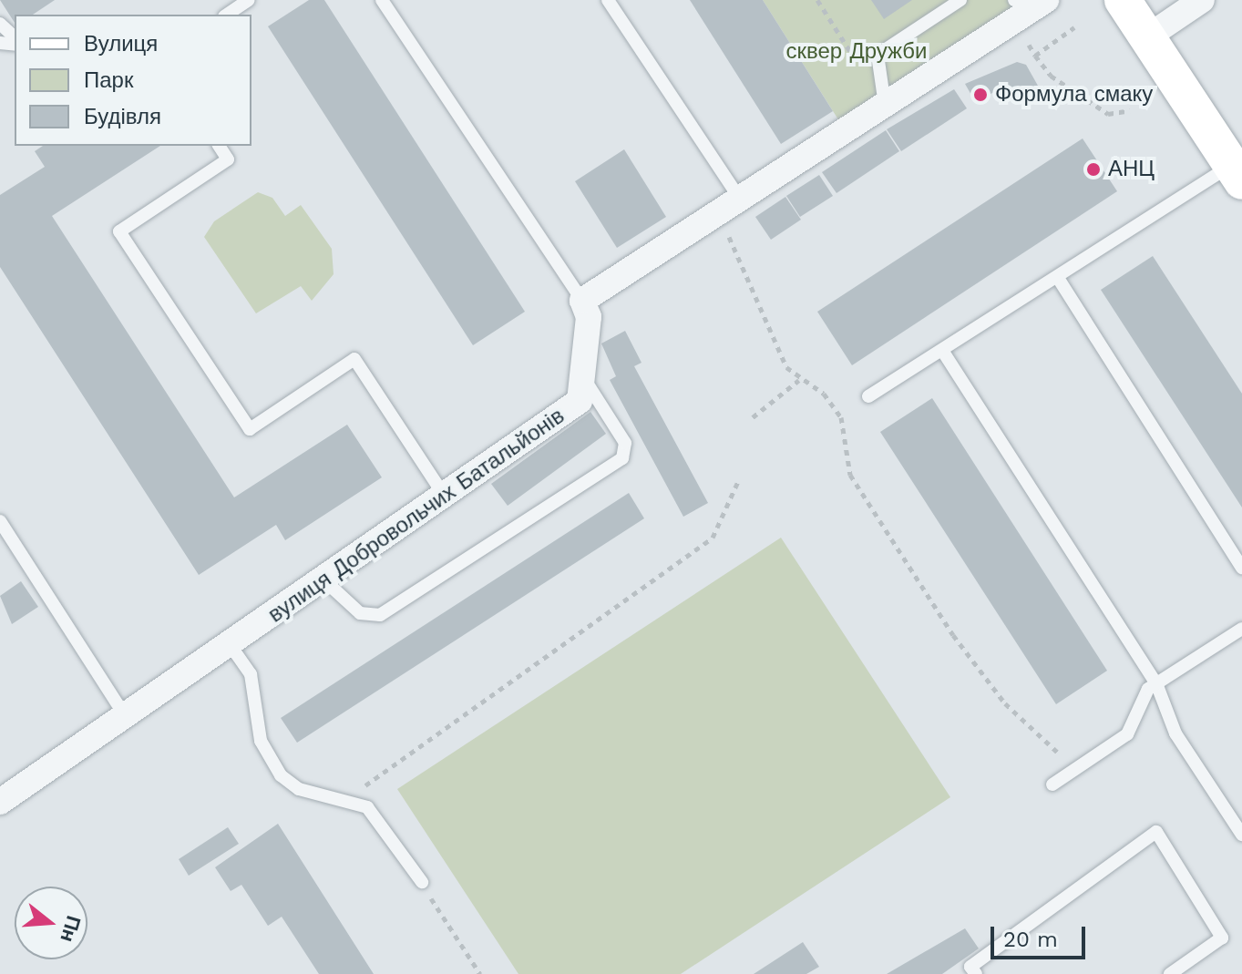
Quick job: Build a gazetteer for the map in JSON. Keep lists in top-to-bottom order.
{
  "streets": {
    "street": ["вулиця Добровольчих Батальйонів"]
  },
  "parks": ["сквер Дружби"],
  "places": ["Формула смаку", "АНЦ"],
  "legend": ["Вулиця", "Парк", "Будівля"],
  "scale_bar": "20 m",
  "north": "right"
}
